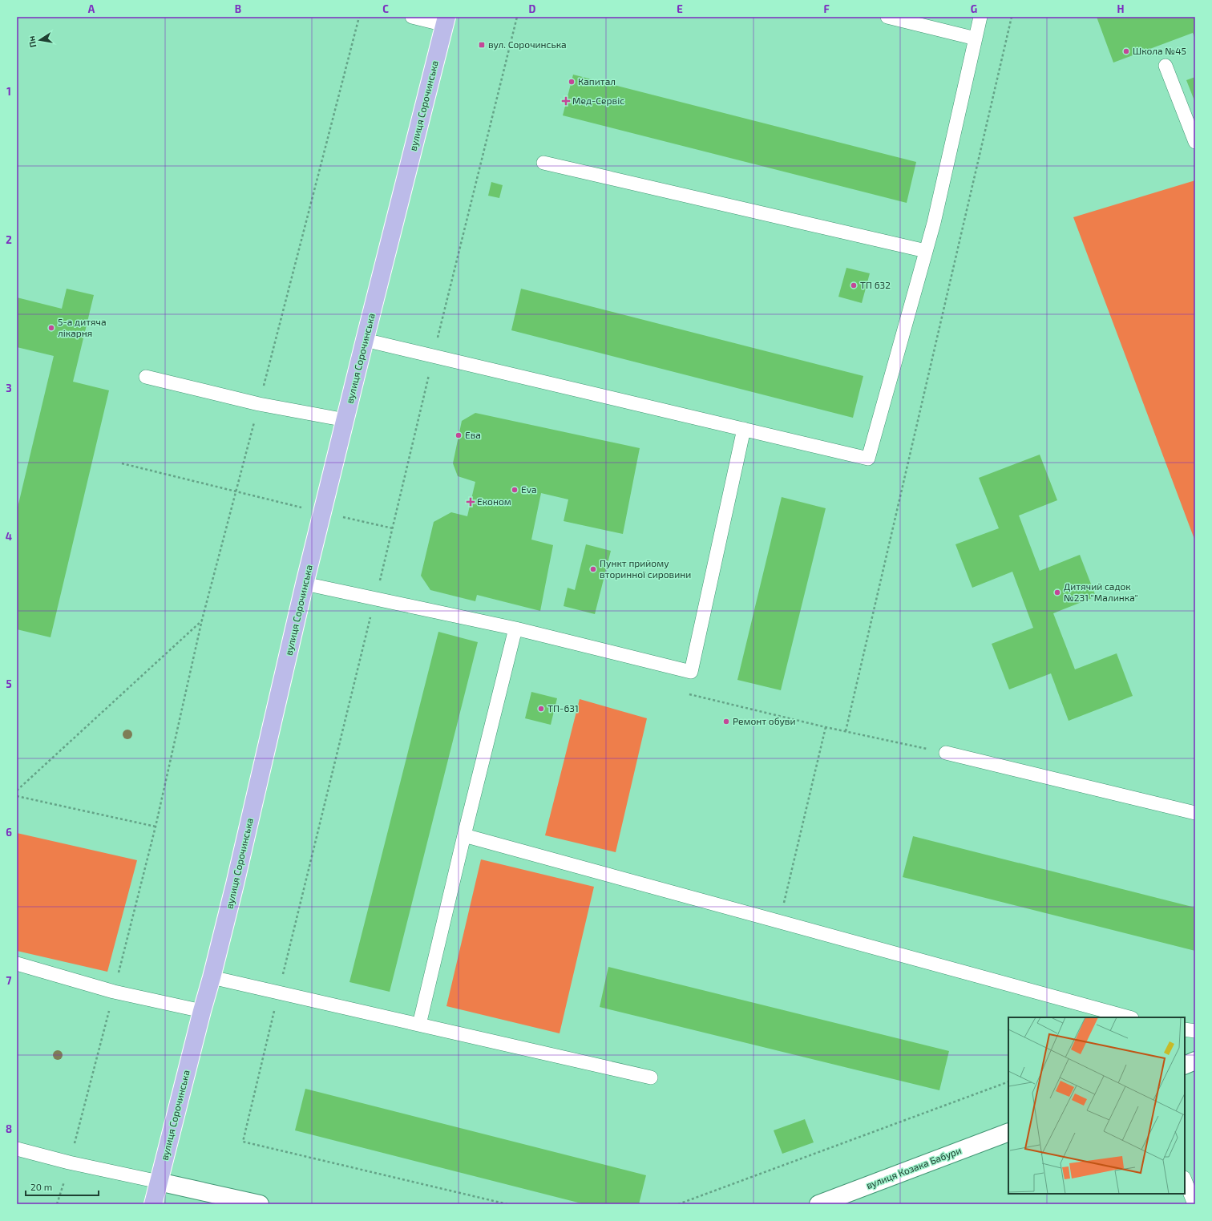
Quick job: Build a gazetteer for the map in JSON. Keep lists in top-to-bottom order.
{
  "streets": {
    "main road": ["вулиця Сорочинська"],
    "street": ["вулиця Козака Бабури"]
  },
  "places": {
    "transit": ["вул. Сорочинська"],
    "other": [
      "Школа №45",
      "Капитал",
      "ТП 632",
      "5-а дитяча лікарня",
      "Ева",
      "Eva",
      "Пункт прийому вторинної сировини",
      "Дитячий садок №231 \"Малинка\"",
      "ТП-631",
      "Ремонт обуви"
    ],
    "health": ["Мед-Сервіс", "Економ"]
  },
  "scale_bar": "20 m",
  "north": "left",
  "grid": {
    "columns": [
      "A",
      "B",
      "C",
      "D",
      "E",
      "F",
      "G",
      "H"
    ],
    "rows": [
      "1",
      "2",
      "3",
      "4",
      "5",
      "6",
      "7",
      "8"
    ]
  }
}
